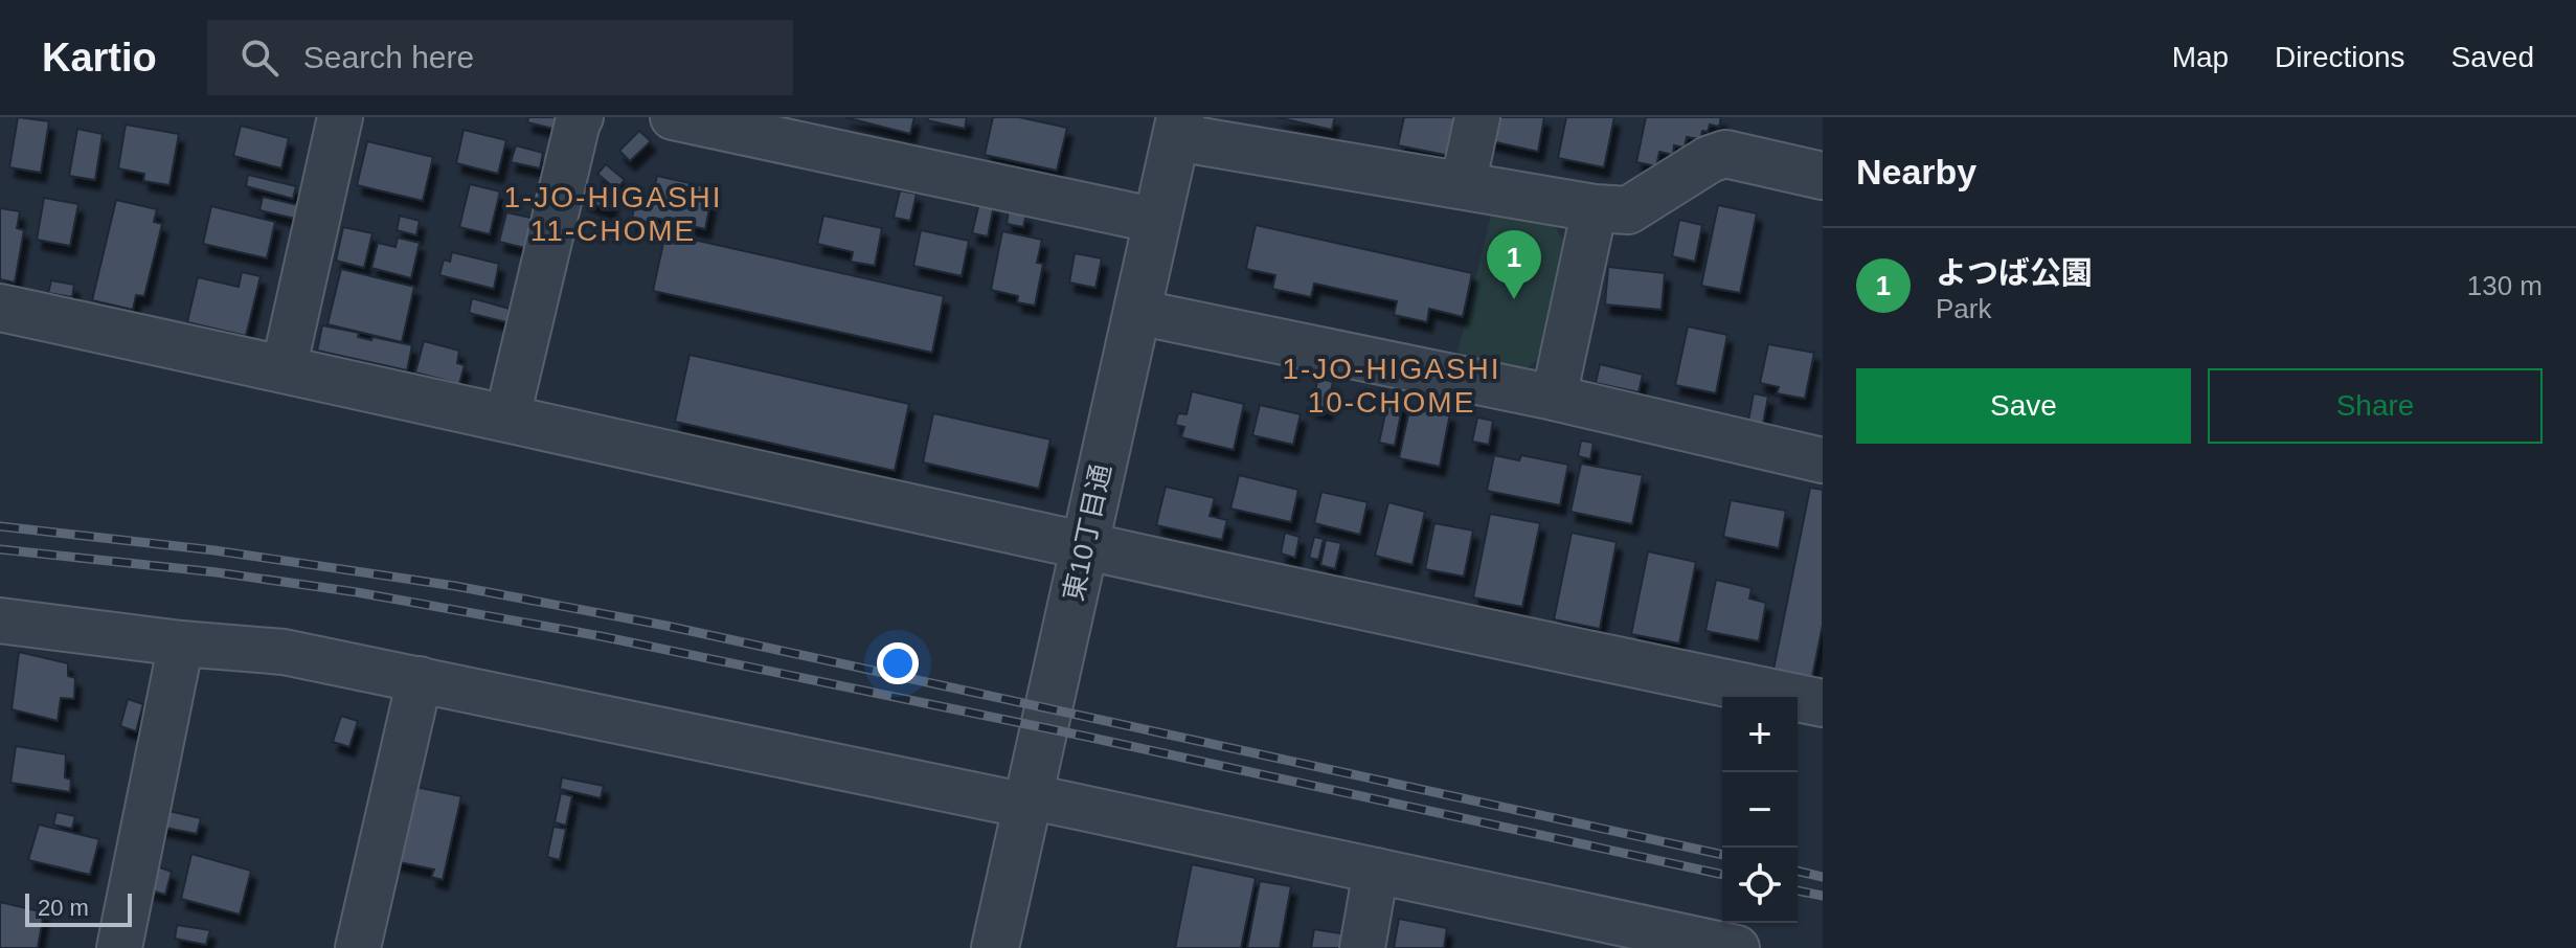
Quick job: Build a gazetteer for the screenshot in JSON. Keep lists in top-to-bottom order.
{
  "streets": {
    "street": ["東10丁目通"]
  },
  "districts": ["1-JO-HIGASHI 11-CHOME", "1-JO-HIGASHI 10-CHOME"],
  "scale_bar": "20 m",
  "page": {
    "header": "Kartio",
    "search": "Search here",
    "nav": ["Map", "Directions", "Saved"],
    "heading": "Nearby",
    "list": [
      {
        "mark": "1",
        "name": "よつば公園",
        "note": "Park",
        "value": "130 m"
      }
    ],
    "pins": "1",
    "buttons": ["Save", "Share"],
    "map_buttons": ["+", "−"],
    "scale": "20 m"
  }
}
